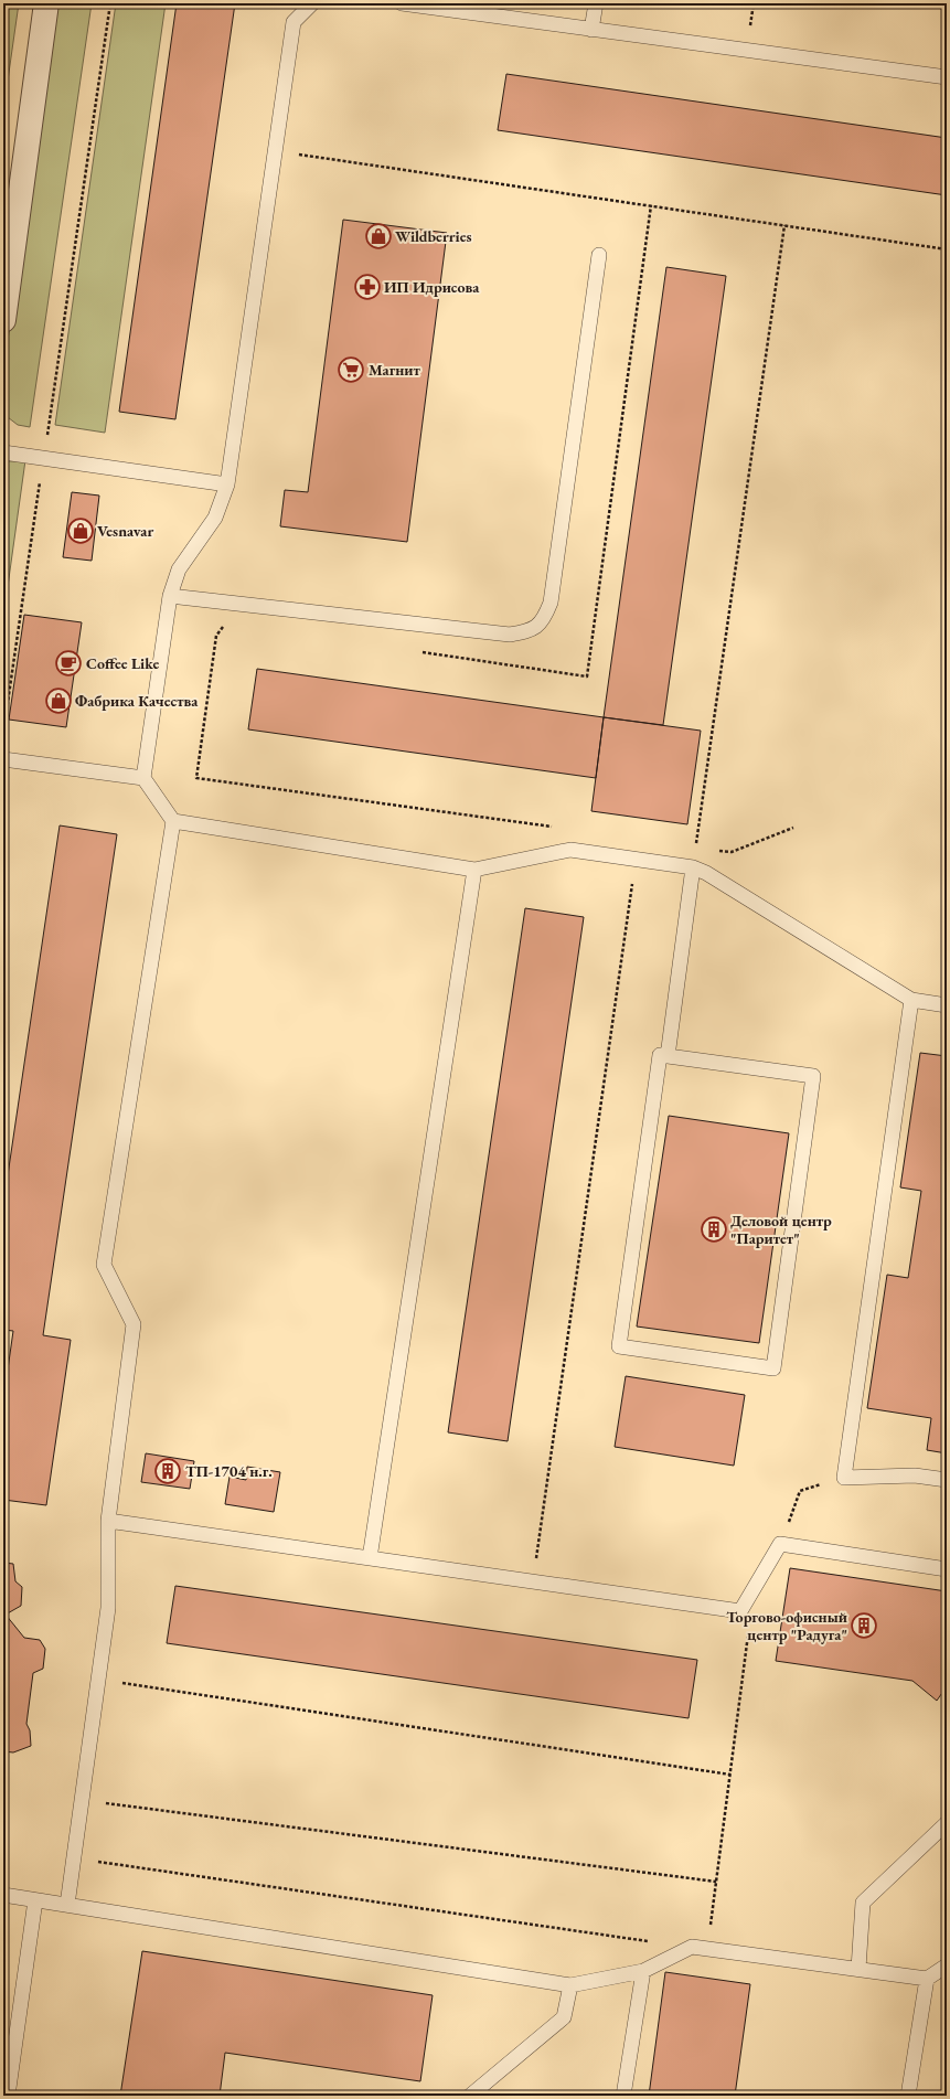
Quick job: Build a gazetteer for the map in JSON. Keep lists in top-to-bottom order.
{
  "places": {
    "shop": ["Wildberries", "Vesnavar", "Фабрика Качества"],
    "pharmacy": ["ИП Идрисова"],
    "supermarket": ["Магнит"],
    "cafe": ["Coffee Like"],
    "building": ["Деловой центр \"Паритет\"", "ТП-1704 н.г.", "Торгово-офисный центр \"Радуга\""]
  }
}
